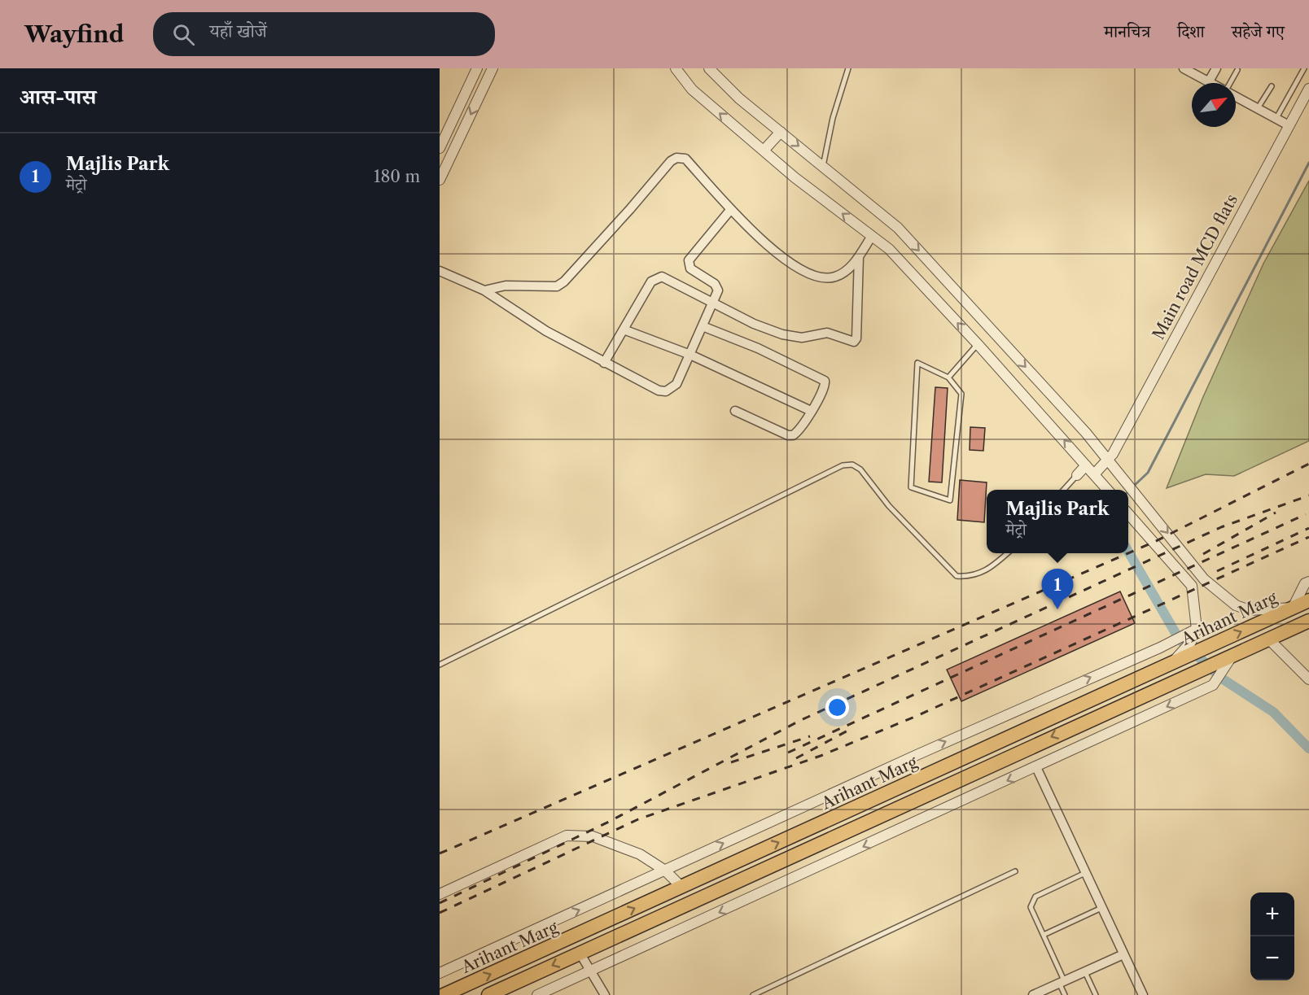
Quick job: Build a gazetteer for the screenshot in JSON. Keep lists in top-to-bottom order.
{
  "streets": {
    "main road": ["Arihant Marg"],
    "street": ["Main road MCD flats"]
  },
  "north": "top right",
  "page": {
    "header": "Wayfind",
    "search": "यहाँ खोजें",
    "nav": ["मानचित्र", "दिशा", "सहेजे गए"],
    "heading": "आस-पास",
    "list": [
      {
        "mark": "1",
        "name": "Majlis Park",
        "note": "मेट्रो",
        "value": "180 m"
      }
    ],
    "popup": ["Majlis Park", "मेट्रो"],
    "pins": "1",
    "map_buttons": ["+", "−"]
  }
}
